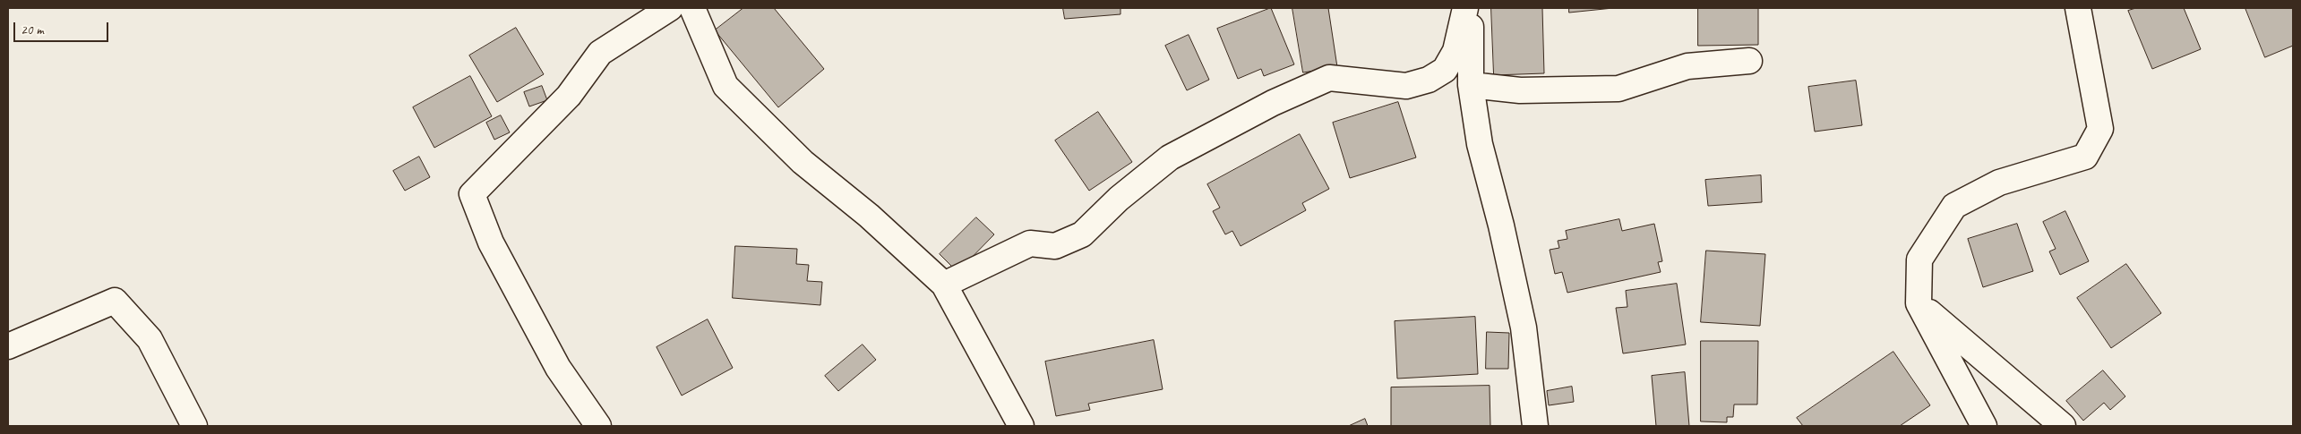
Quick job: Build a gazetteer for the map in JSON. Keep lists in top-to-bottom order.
{
  "scale_bar": "20 m"
}
